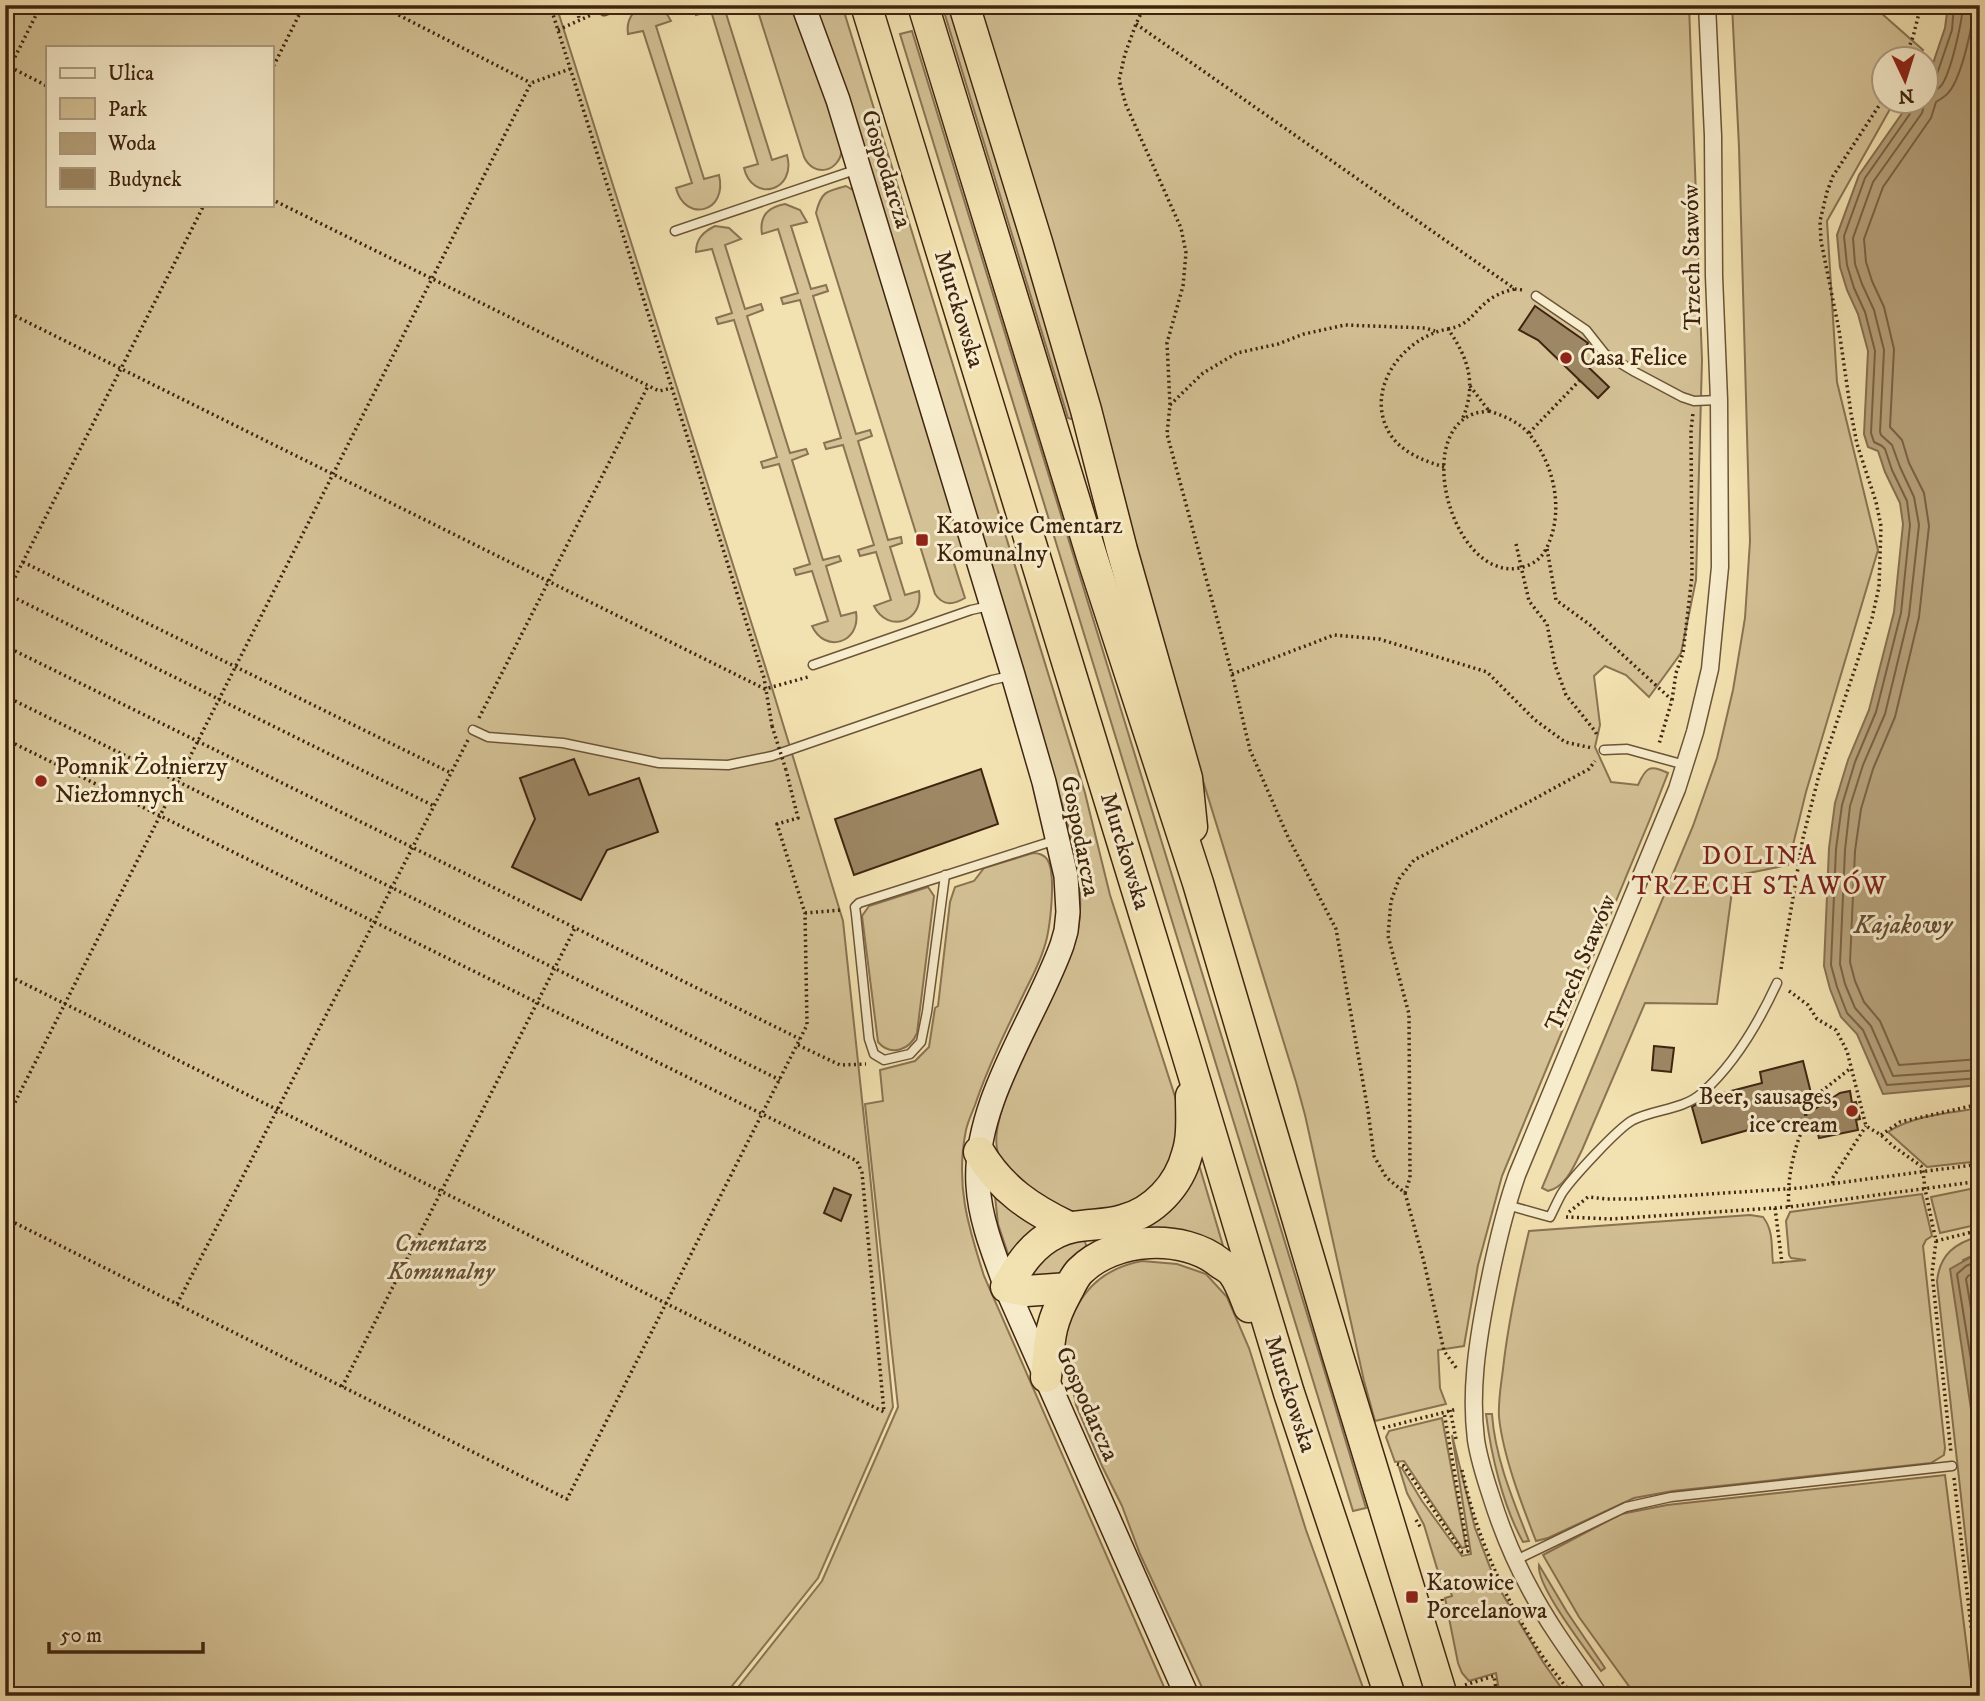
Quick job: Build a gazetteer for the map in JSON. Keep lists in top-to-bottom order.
{
  "streets": {
    "highway": ["Murckowska"],
    "street": ["Gospodarcza", "Trzech Stawów"]
  },
  "districts": ["DOLINA TRZECH STAWÓW"],
  "water": ["Kajakowy"],
  "parks": ["Cmentarz Komunalny"],
  "places": {
    "other": ["Casa Felice", "Pomnik Żołnierzy Niezłomnych", "Beer, sausages, ice cream"],
    "transit": ["Katowice Cmentarz Komunalny", "Katowice Porcelanowa"]
  },
  "legend": [
    "Ulica",
    "Park",
    "Woda",
    "Budynek"
  ],
  "scale_bar": "50 m",
  "north": "bottom"
}
